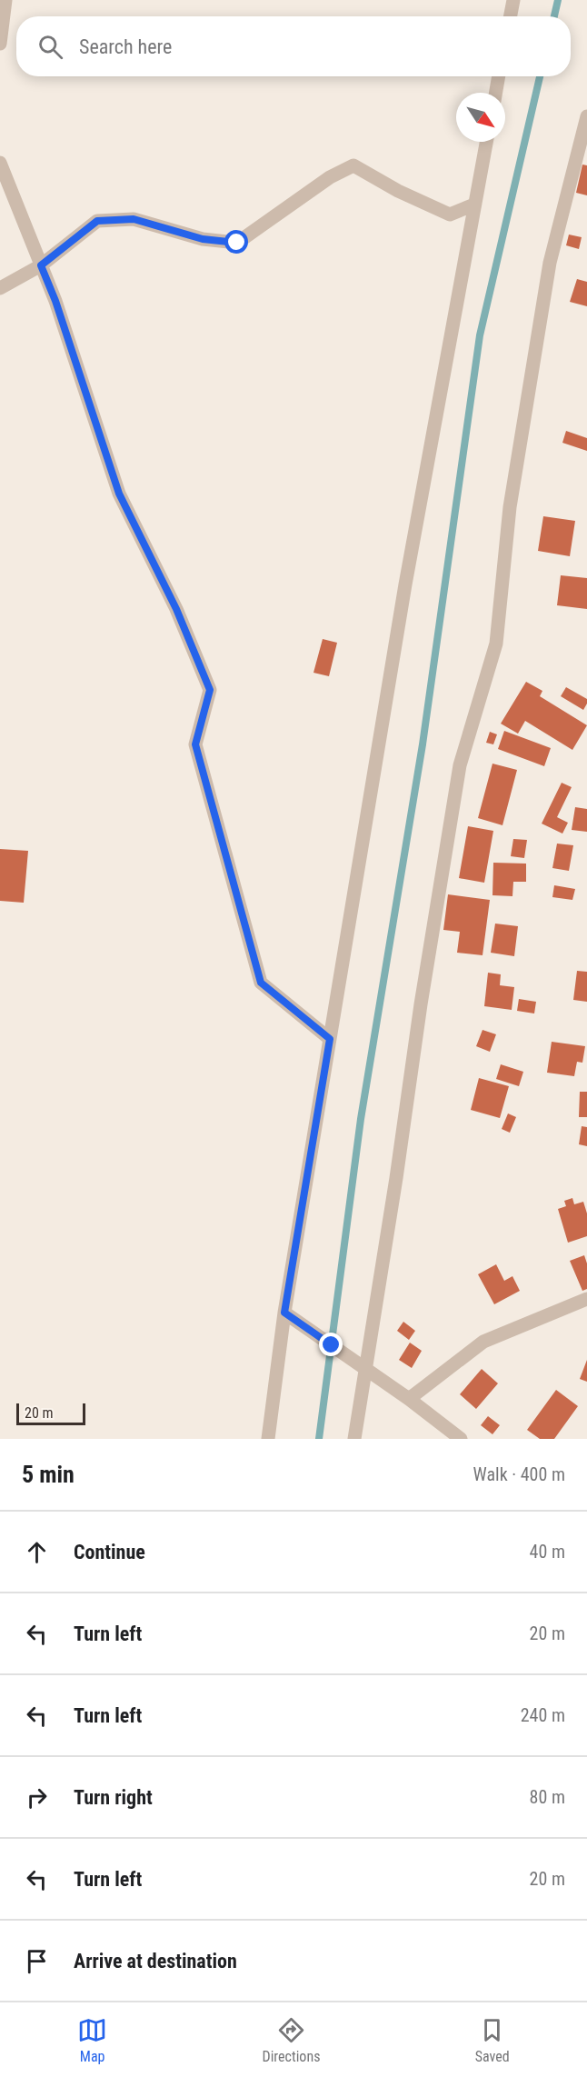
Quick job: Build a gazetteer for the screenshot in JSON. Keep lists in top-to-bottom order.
{
  "scale_bar": "20 m",
  "north": "bottom right",
  "page": {
    "search": "Search here",
    "scale": "20 m",
    "heading": ["5 min", "Walk · 400 m"],
    "list": [
      ["Continue", "40 m"],
      ["Turn left", "20 m"],
      ["Turn left", "240 m"],
      ["Turn right", "80 m"],
      ["Turn left", "20 m"],
      "Arrive at destination"
    ],
    "nav": ["Map", "Directions", "Saved"]
  }
}
